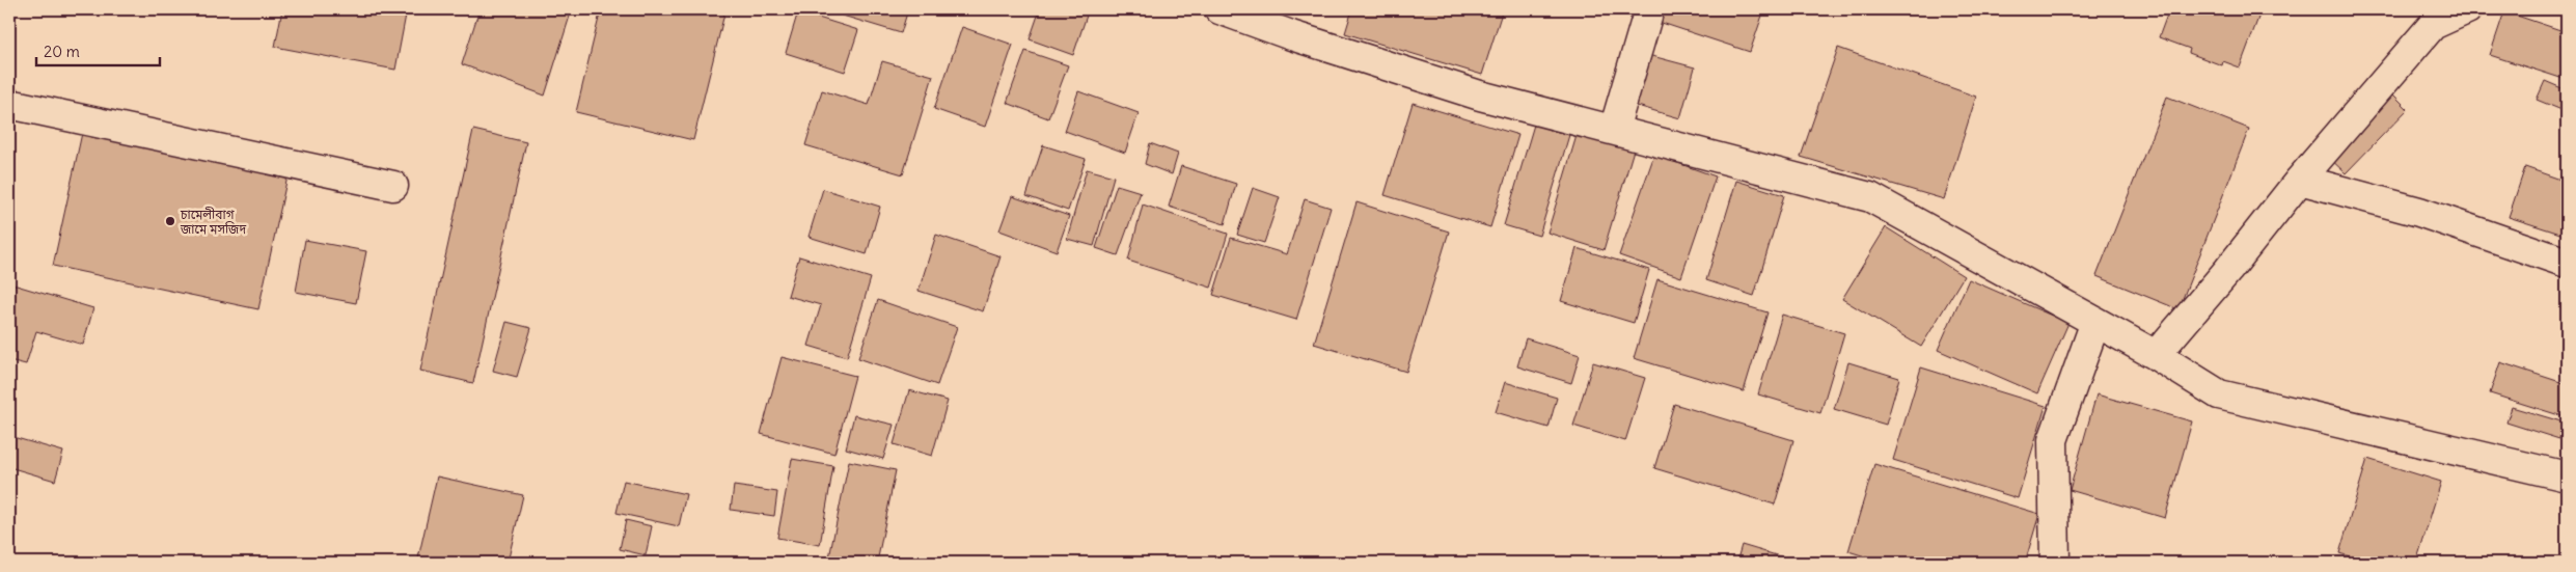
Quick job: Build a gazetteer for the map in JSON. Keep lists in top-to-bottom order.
{
  "places": ["চামেলীবাগ জামে মসজিদ"],
  "scale_bar": "20 m"
}
